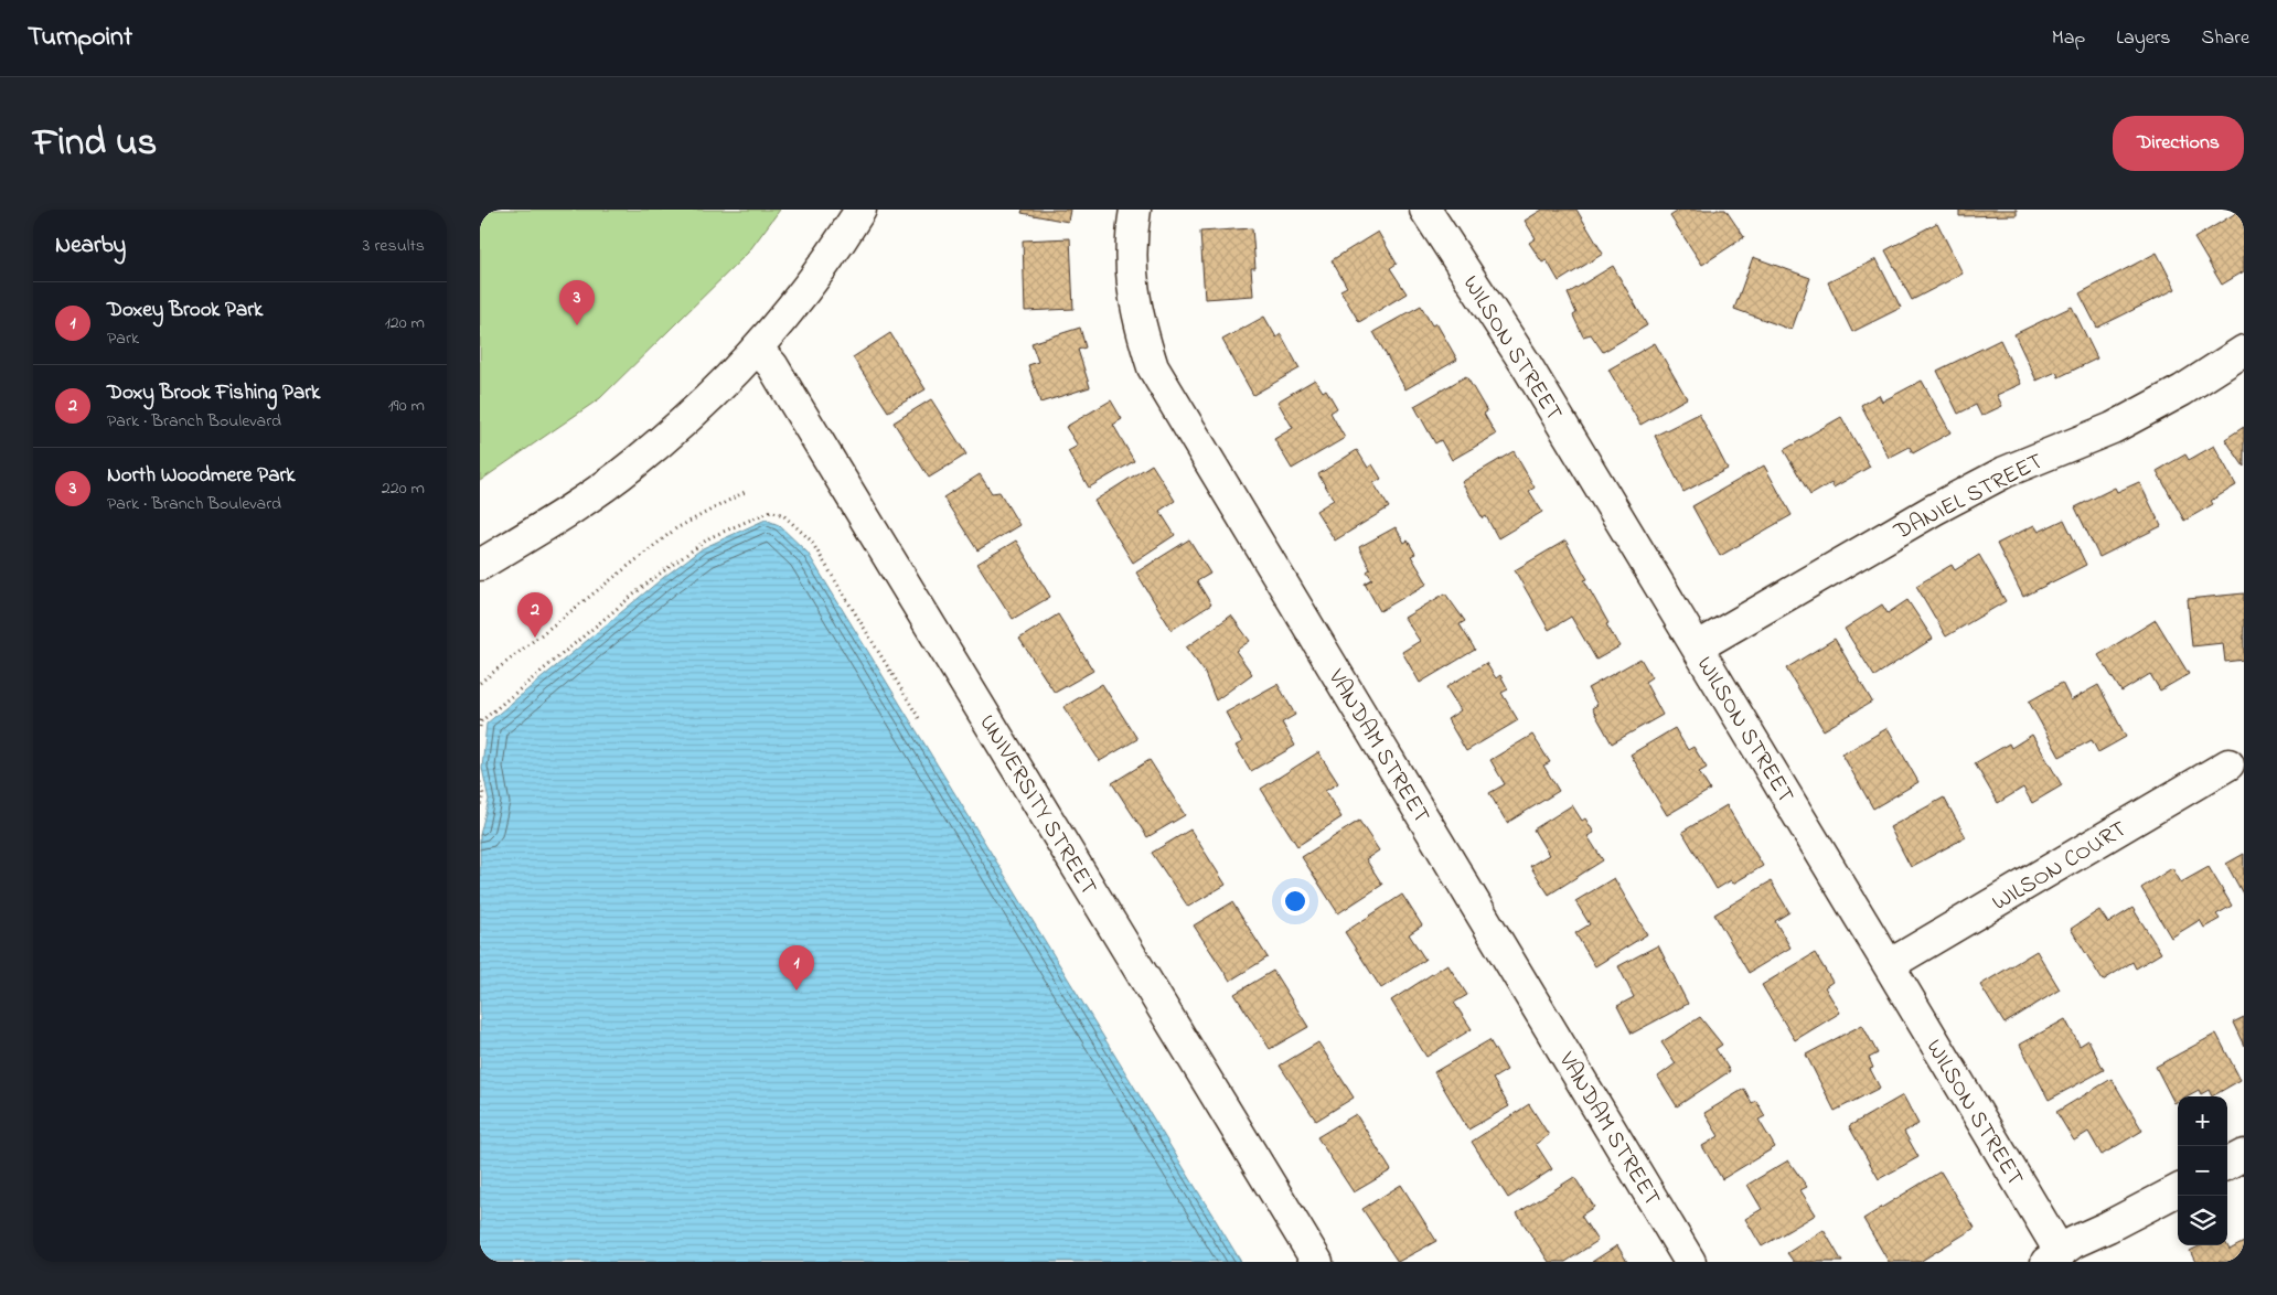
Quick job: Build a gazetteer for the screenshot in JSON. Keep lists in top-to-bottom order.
{
  "streets": {
    "street": [
      "WILSON STREET",
      "DANIEL STREET",
      "VANDAM STREET",
      "UNIVERSITY STREET",
      "WILSON COURT"
    ]
  },
  "crossings": [
    ["WILSON STREET", "DANIEL STREET"],
    ["WILSON STREET", "WILSON COURT"]
  ],
  "page": {
    "header": "Turnpoint",
    "nav": ["Map", "Layers", "Share"],
    "title": "Find us",
    "buttons": "Directions",
    "heading": ["Nearby", "3 results"],
    "pins": ["3", "2", "1"],
    "list": [
      {
        "mark": "1",
        "name": "Doxey Brook Park",
        "note": "Park",
        "value": "120 m"
      },
      {
        "mark": "2",
        "name": "Doxy Brook Fishing Park",
        "note": "Park · Branch Boulevard",
        "value": "190 m"
      },
      {
        "mark": "3",
        "name": "North Woodmere Park",
        "note": "Park · Branch Boulevard",
        "value": "220 m"
      }
    ],
    "map_buttons": ["+", "−"]
  }
}
